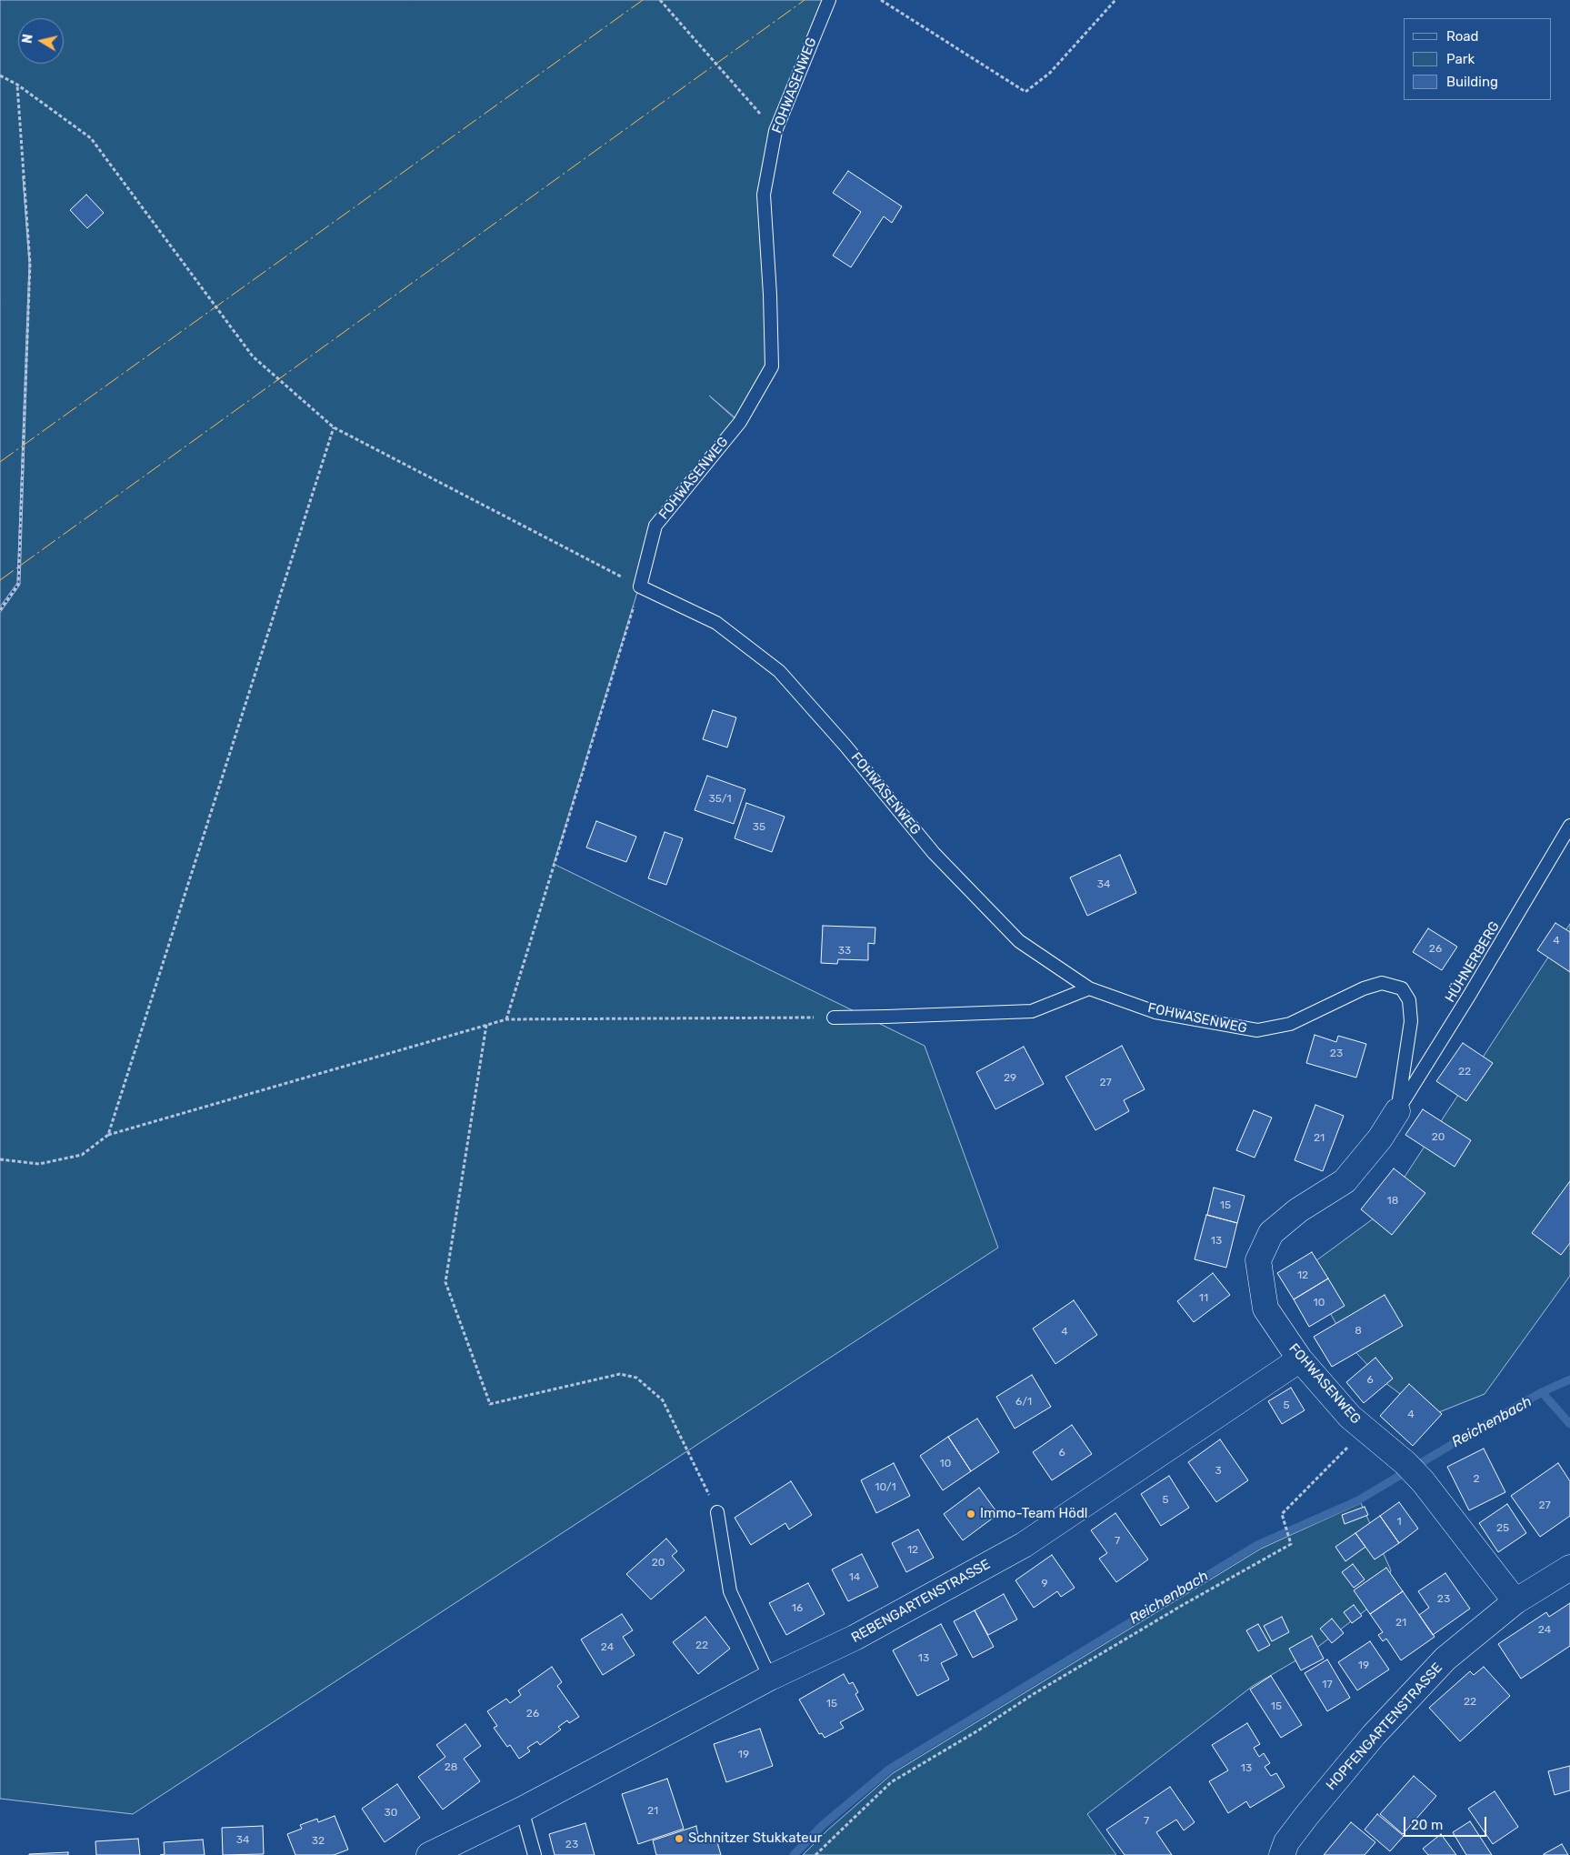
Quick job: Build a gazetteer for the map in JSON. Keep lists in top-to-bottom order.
{
  "streets": {
    "street": ["FOHWASENWEG", "REBENGARTENSTRASSE", "HOPFENGARTENSTRASSE"],
    "lane": ["HÜHNERBERG"]
  },
  "crossings": [
    ["FOHWASENWEG", "HÜHNERBERG"],
    ["FOHWASENWEG", "REBENGARTENSTRASSE"],
    ["FOHWASENWEG", "HOPFENGARTENSTRASSE"]
  ],
  "water": ["Reichenbach"],
  "places": ["Immo-Team Hödl", "Schnitzer Stukkateur"],
  "house_numbers": [
    "35/1",
    "35",
    "34",
    "4",
    "26",
    "33",
    "23",
    "22",
    "29",
    "27",
    "20",
    "21",
    "18",
    "15",
    "13",
    "12",
    "11",
    "10",
    "8",
    "4",
    "6",
    "6/1",
    "5",
    "4",
    "6",
    "10",
    "3",
    "2",
    "10/1",
    "5",
    "27",
    "1",
    "25",
    "7",
    "12",
    "20",
    "14",
    "9",
    "23",
    "16",
    "21",
    "24",
    "22",
    "24",
    "13",
    "19",
    "17",
    "22",
    "15",
    "15",
    "26",
    "19",
    "28",
    "13",
    "21",
    "30",
    "7",
    "34",
    "32",
    "23"
  ],
  "legend": ["Road", "Park", "Building"],
  "scale_bar": "20 m",
  "north": "left"
}
